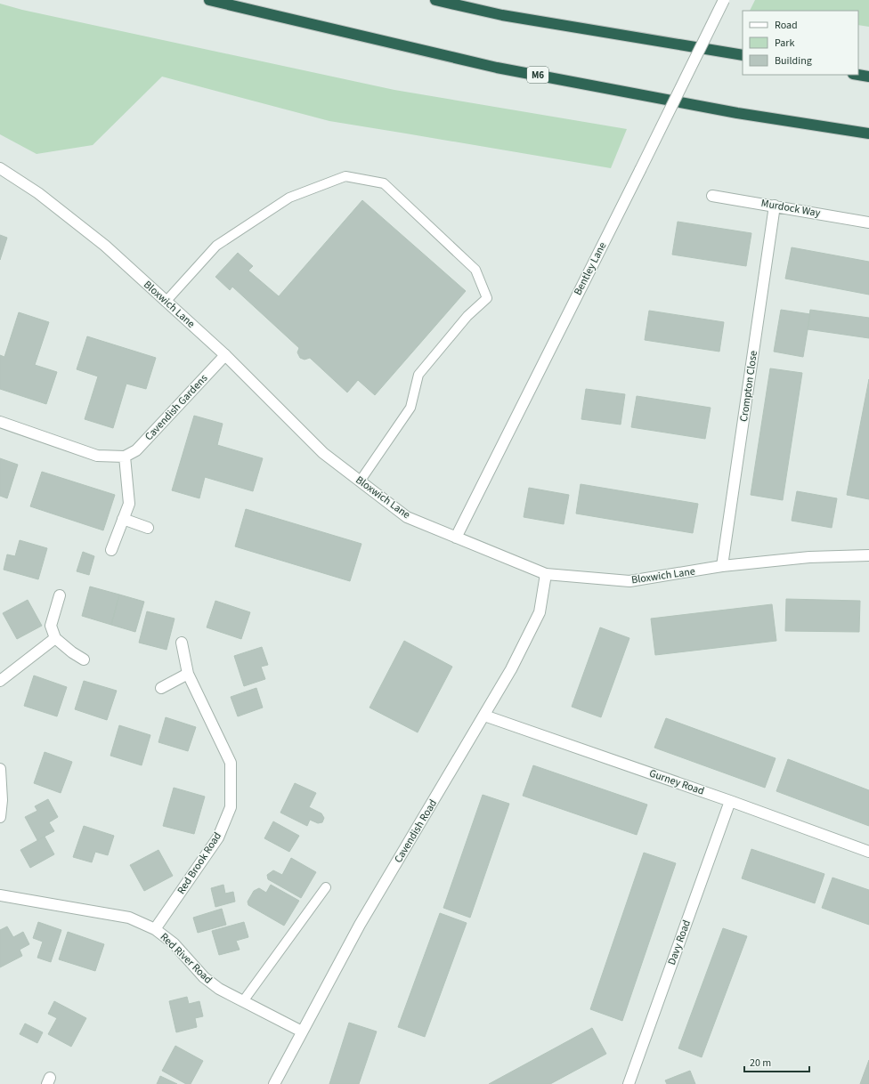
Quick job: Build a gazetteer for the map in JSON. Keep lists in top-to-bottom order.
{
  "streets": {
    "highway": ["M6"],
    "street": [
      "Murdock Way",
      "Bentley Lane",
      "Bloxwich Lane",
      "Crompton Close",
      "Cavendish Gardens",
      "Gurney Road",
      "Cavendish Road",
      "Red Brook Road",
      "Davy Road",
      "Red River Road"
    ]
  },
  "crossings": [
    ["Murdock Way", "Crompton Close"],
    ["Bentley Lane", "Bloxwich Lane"],
    ["Bloxwich Lane", "Crompton Close"],
    ["Bloxwich Lane", "Cavendish Gardens"],
    ["Bloxwich Lane", "Cavendish Road"],
    ["Gurney Road", "Cavendish Road"],
    ["Gurney Road", "Davy Road"],
    ["Cavendish Road", "Red River Road"],
    ["Red Brook Road", "Red River Road"]
  ],
  "legend": ["Road", "Park", "Building"],
  "scale_bar": "20 m"
}
